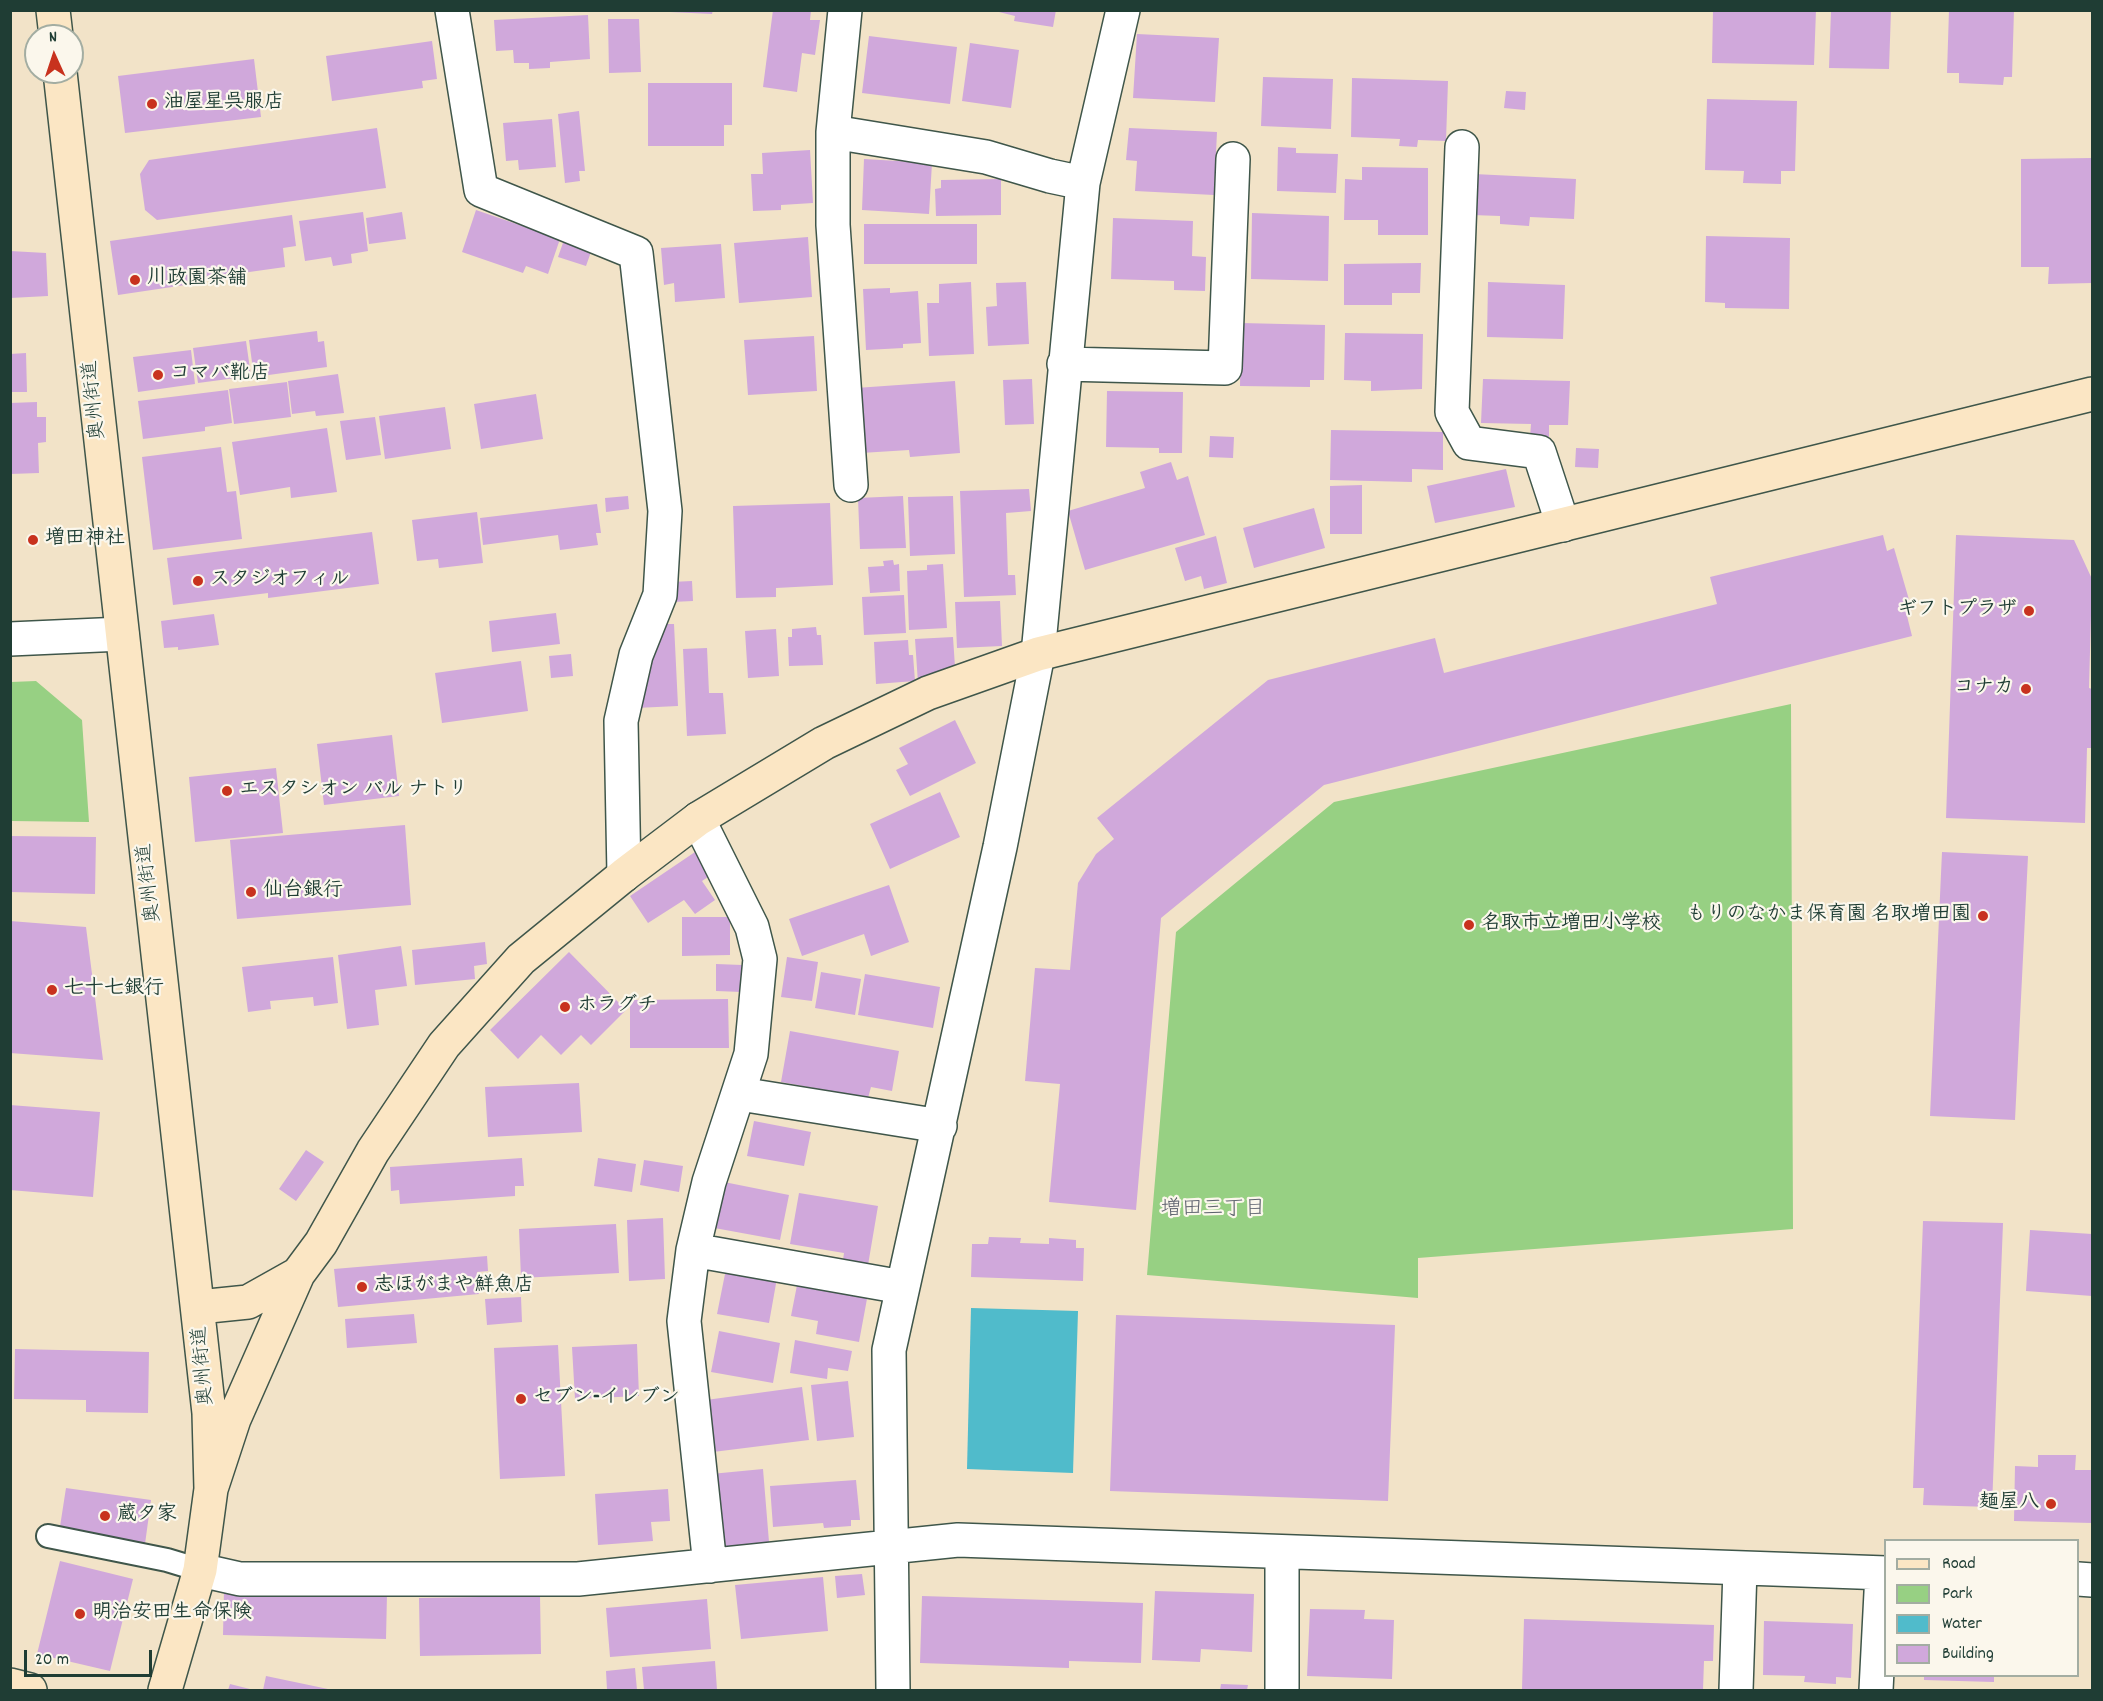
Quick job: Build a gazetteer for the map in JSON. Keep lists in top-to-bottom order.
{
  "streets": {
    "street": ["奥州街道"]
  },
  "districts": ["増田三丁目"],
  "places": [
    "油屋星呉服店",
    "川政園茶舗",
    "コマバ靴店",
    "増田神社",
    "スタジオフィル",
    "ギフトプラザ",
    "コナカ",
    "エスタシオン バル ナトリ",
    "仙台銀行",
    "もりのなかま保育園 名取増田園",
    "名取市立増田小学校",
    "七十七銀行",
    "ホラグチ",
    "志ほがまや鮮魚店",
    "セブン-イレブン",
    "麺屋八",
    "蔵タ家",
    "明治安田生命保険"
  ],
  "legend": [
    "Road",
    "Park",
    "Water",
    "Building"
  ],
  "scale_bar": "20 m",
  "north": "top"
}
